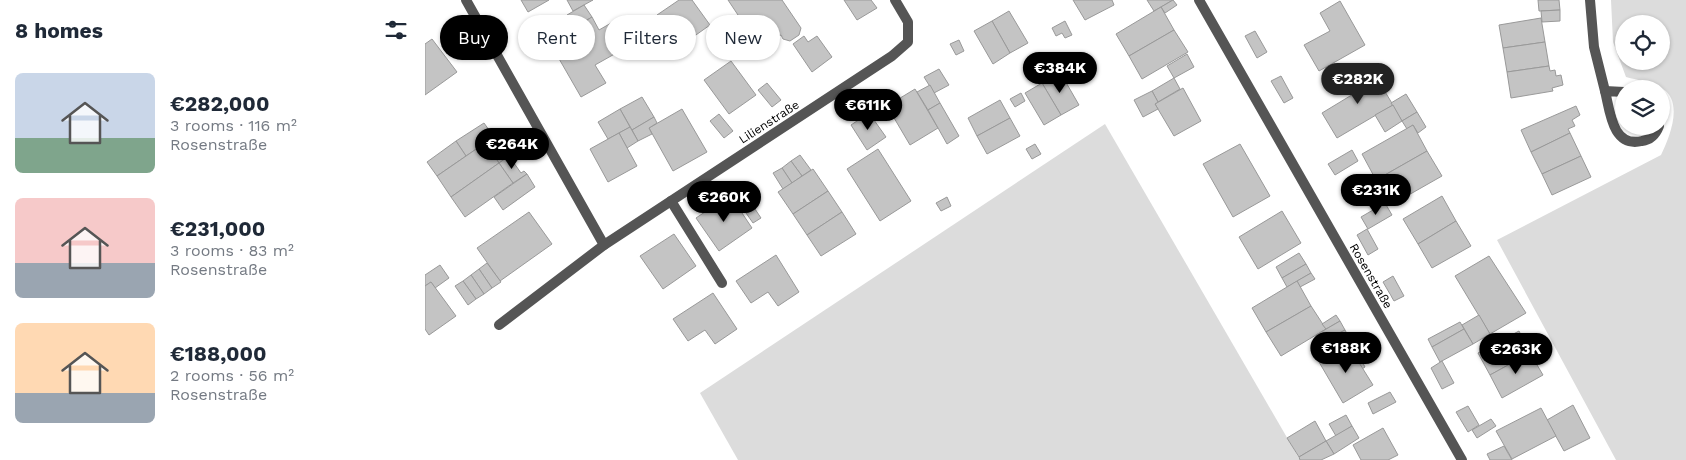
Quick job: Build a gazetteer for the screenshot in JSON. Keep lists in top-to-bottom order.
{
  "streets": {
    "street": ["Lilienstraße", "Rosenstraße"]
  },
  "page": {
    "heading": "8 homes",
    "chip": [
      "Buy",
      "Rent",
      "Filters",
      "New"
    ],
    "price": [
      "€384K",
      "€282K",
      "€611K",
      "€264K",
      "€231K",
      "€260K",
      "€188K",
      "€263K"
    ],
    "list": [
      {
        "name": "€282,000",
        "note": "3 rooms · 116 m² · Rosenstraße"
      },
      {
        "name": "€231,000",
        "note": "3 rooms · 83 m² · Rosenstraße"
      },
      {
        "name": "€188,000",
        "note": "2 rooms · 56 m² · Rosenstraße"
      }
    ]
  }
}
